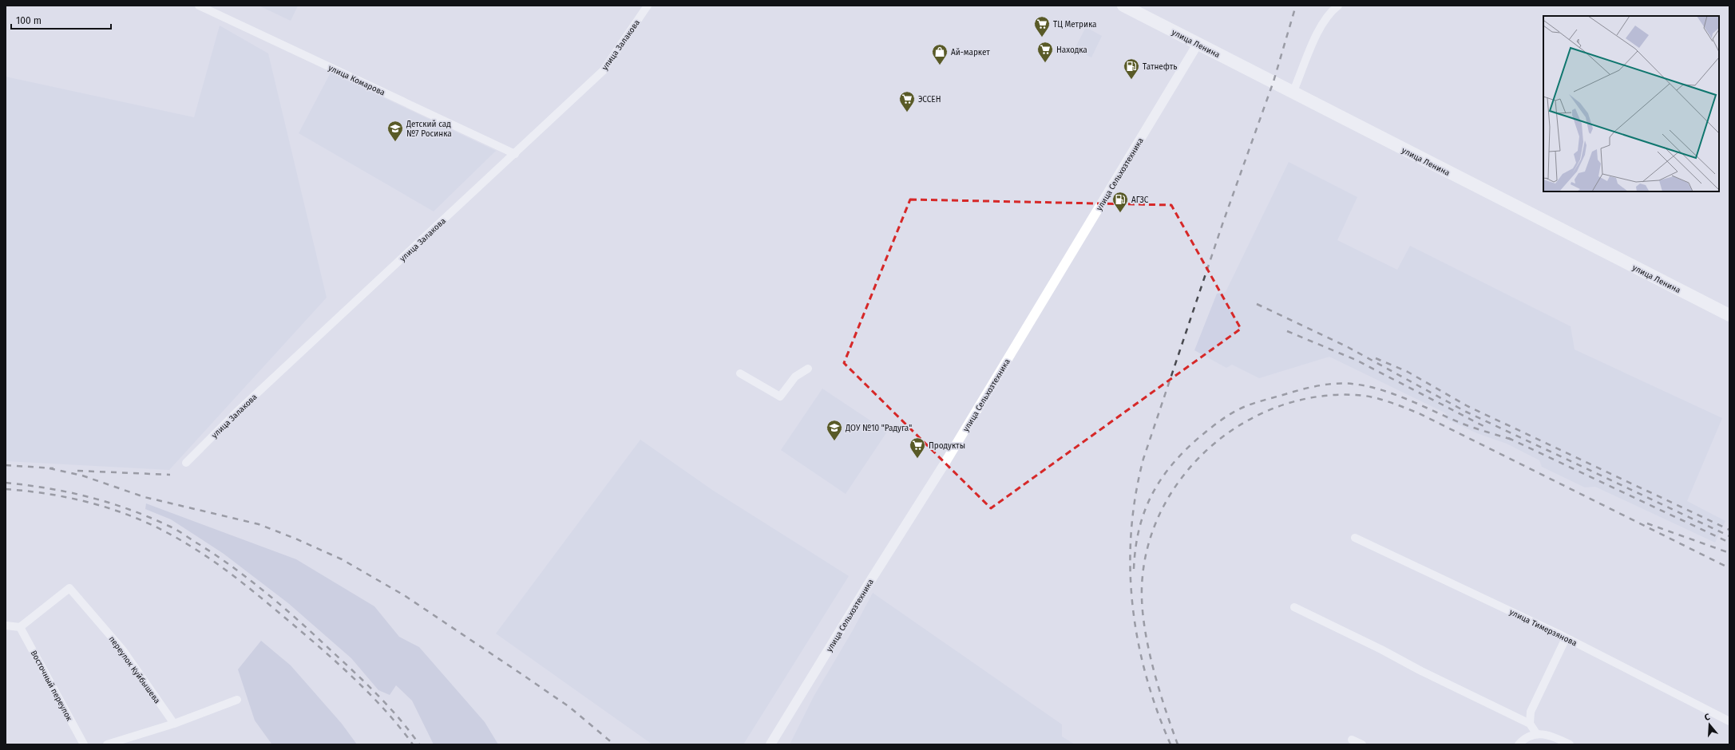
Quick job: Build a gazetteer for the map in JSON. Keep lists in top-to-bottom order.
{
  "streets": {
    "main road": ["улица Ленина"],
    "street": [
      "улица Залакова",
      "улица Комарова",
      "улица Сельхозтехника",
      "улица Тимерзянова",
      "переулок Куйбышева",
      "Восточный переулок"
    ]
  },
  "crossings": [
    ["улица Ленина", "улица Сельхозтехника"],
    ["улица Залакова", "улица Комарова"],
    ["переулок Куйбышева", "Восточный переулок"]
  ],
  "places": {
    "supermarket": [
      "ТЦ Метрика",
      "Находка",
      "ЭССЕН",
      "Продукты"
    ],
    "shop": ["Ай-маркет"],
    "fuel station": ["Татнефть", "АГЗС"],
    "school or university": ["Детский сад №7 Росинка", "ДОУ №10 \"Радуга\""]
  },
  "scale_bar": "100 m",
  "north": "top"
}
